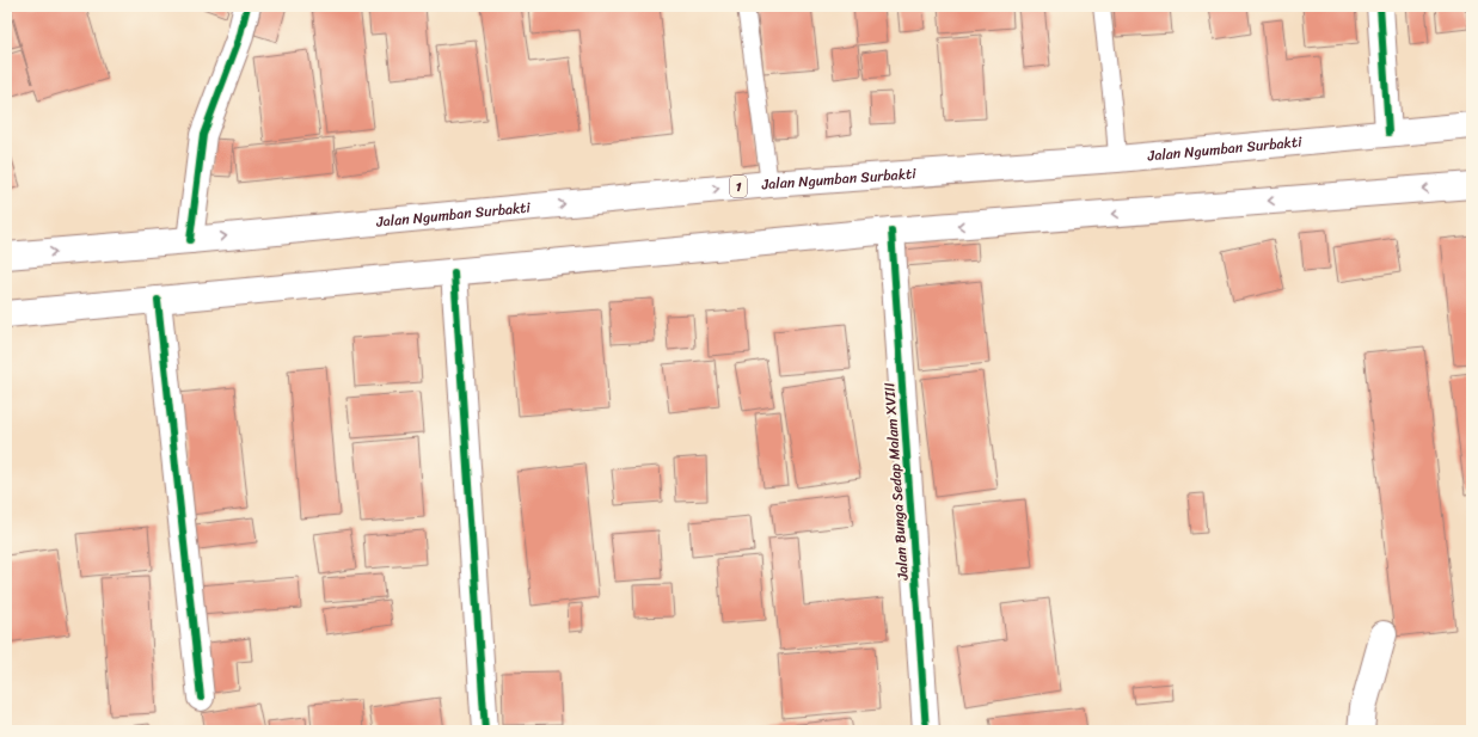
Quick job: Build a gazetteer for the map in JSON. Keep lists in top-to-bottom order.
{
  "streets": {
    "main road": ["Jalan Ngumban Surbakti", "1", "Jalan Bunga Sedap Malam XVIII"]
  }
}
